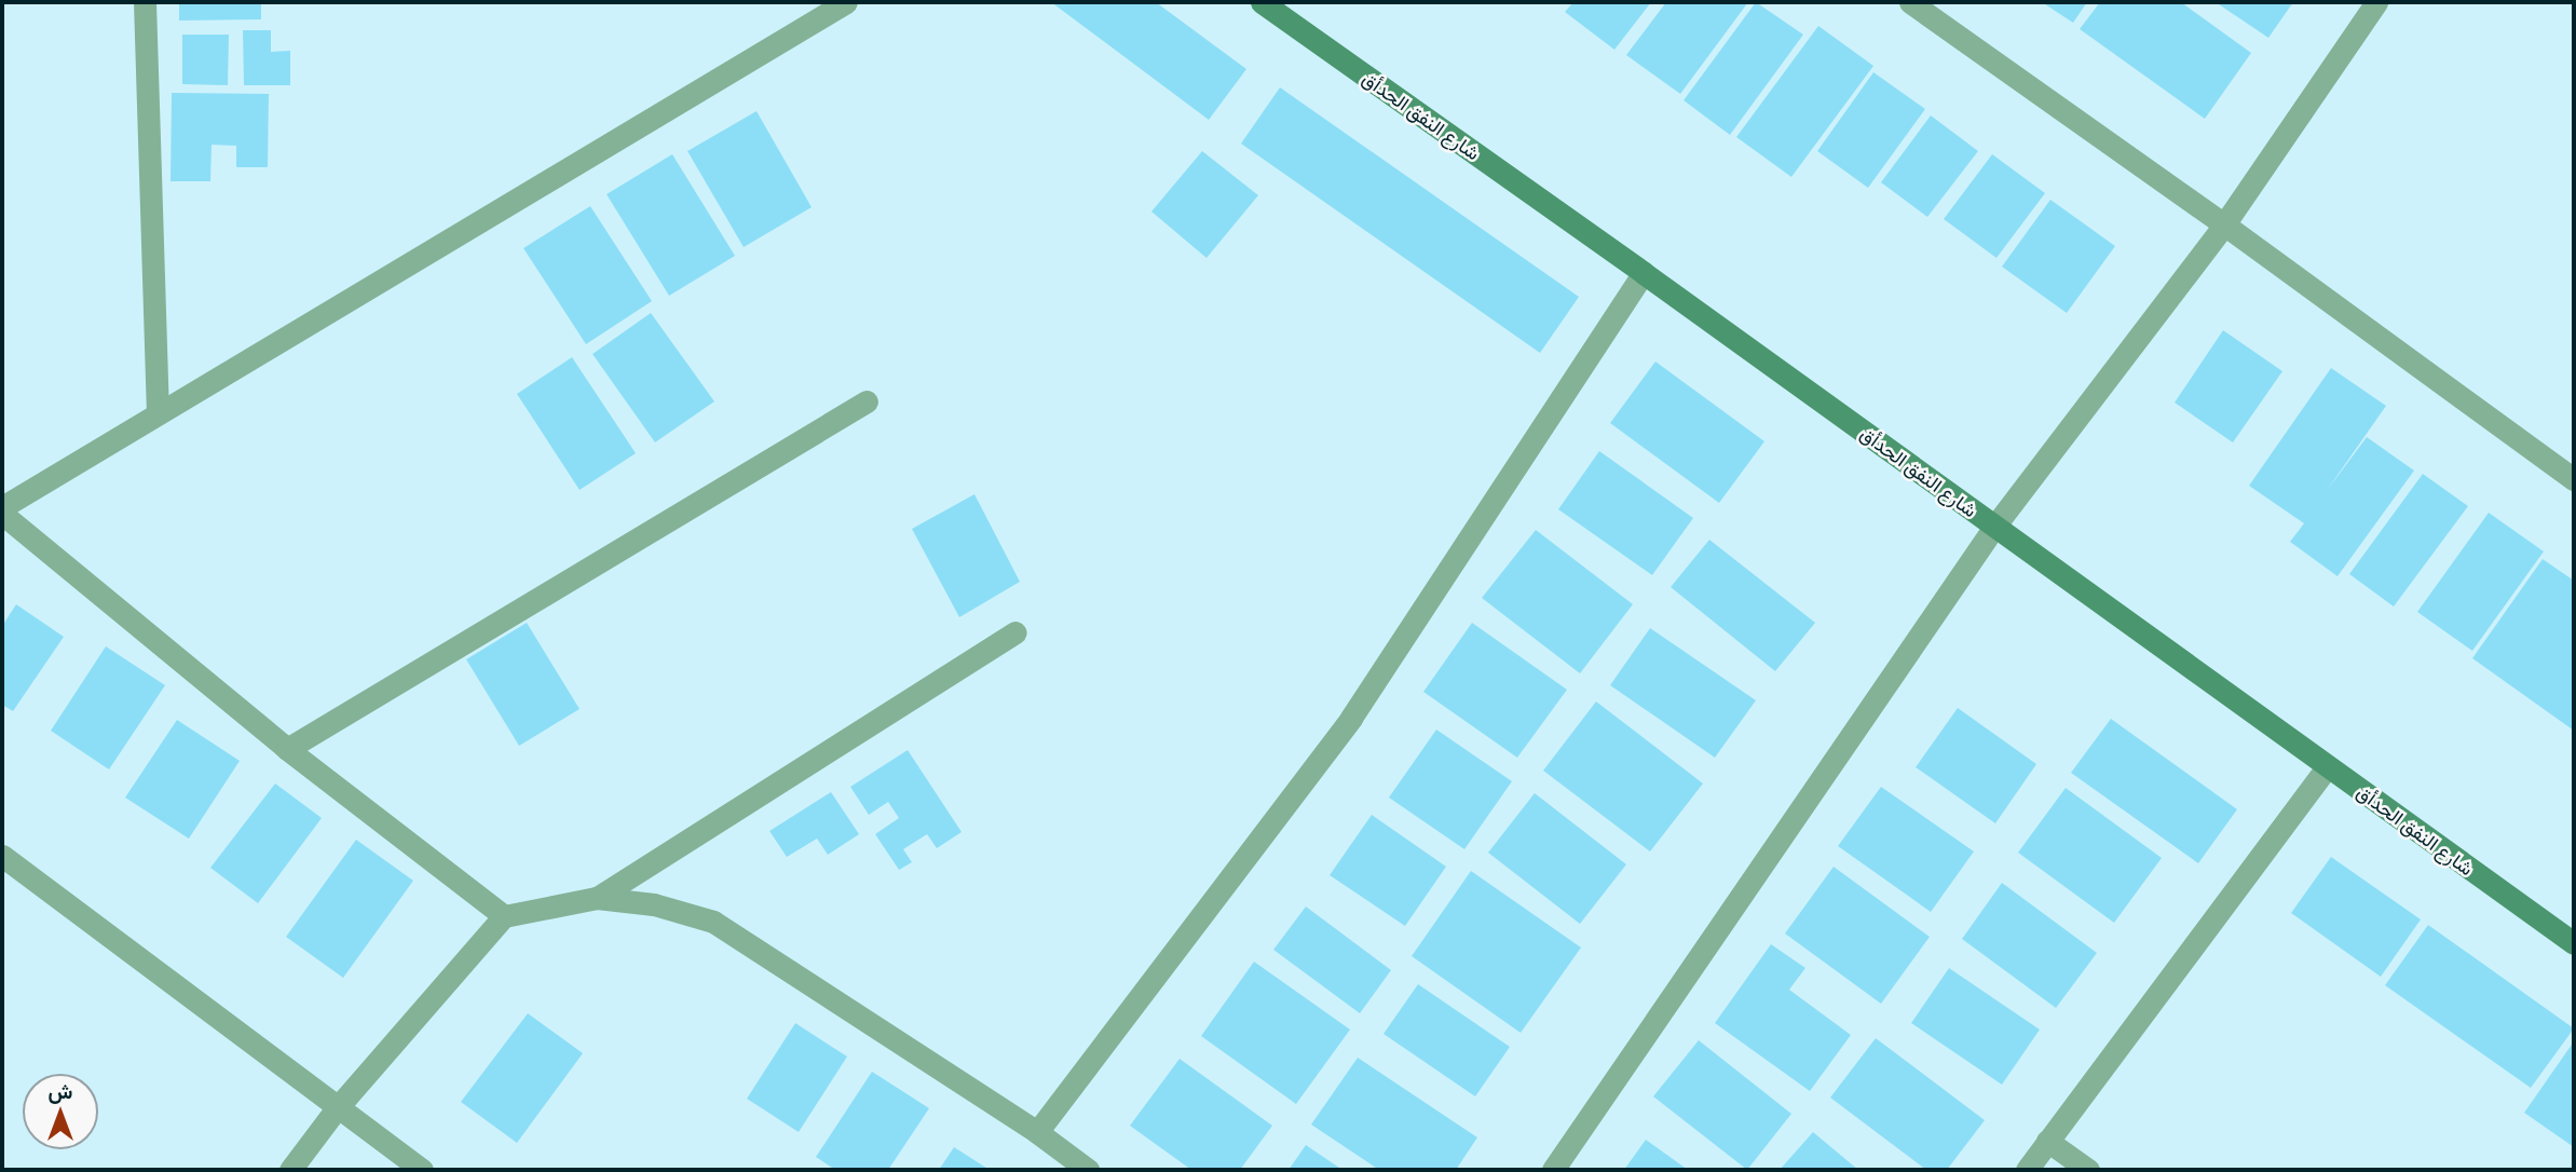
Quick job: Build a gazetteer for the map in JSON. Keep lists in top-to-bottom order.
{
  "streets": {
    "main road": ["شارع النفق الحدأق"]
  },
  "north": "top"
}
